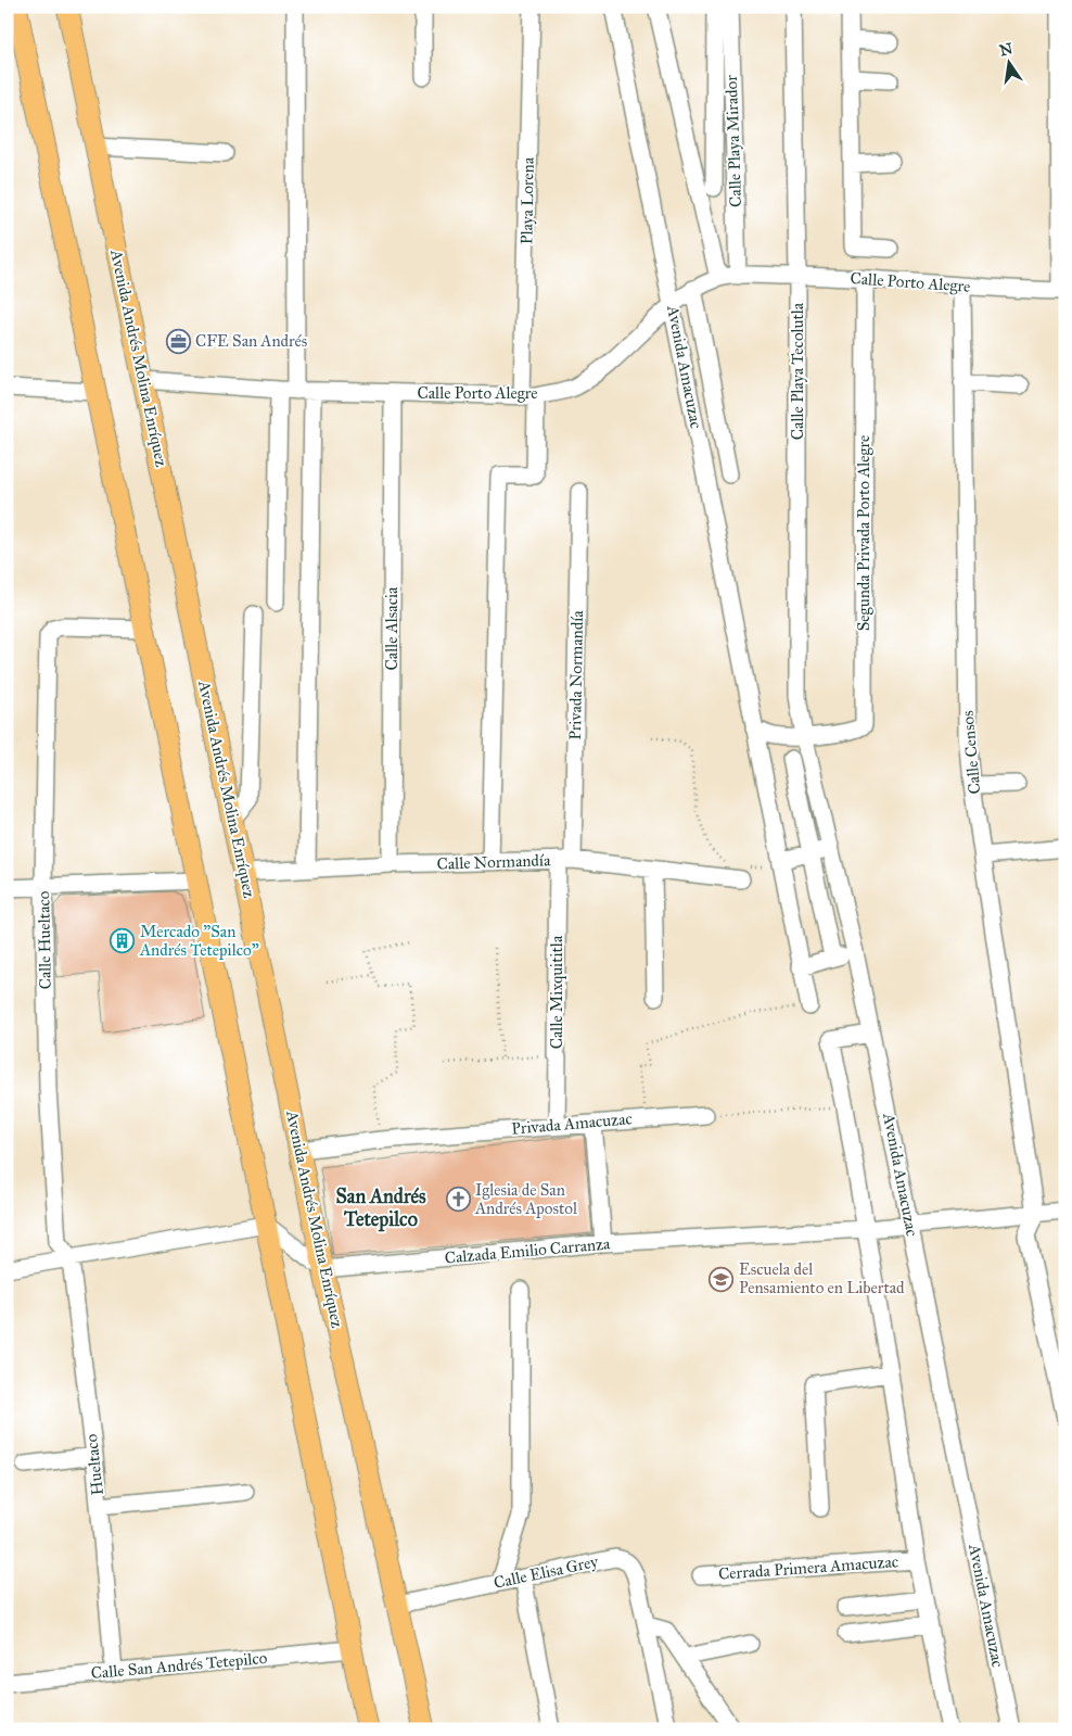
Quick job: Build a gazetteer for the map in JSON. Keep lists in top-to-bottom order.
{
  "streets": {
    "main road": ["Avenida Andrés Molina Enríquez"],
    "street": [
      "Calle Playa Mirador",
      "Playa Lorena",
      "Calle Porto Alegre",
      "Avenida Amacuzac",
      "Calle Playa Tecolutla",
      "Segunda Privada Porto Alegre",
      "Calle Alsacia",
      "Privada Normandía",
      "Calle Censos",
      "Calle Normandía",
      "Calle Hueltaco",
      "Calle Mixquititla",
      "Privada Amacuzac",
      "Calzada Emilio Carranza",
      "Hueltaco",
      "Cerrada Primera Amacuzac",
      "Calle Elisa Grey",
      "Calle San Andrés Tetepilco"
    ]
  },
  "crossings": [
    ["Calle Playa Mirador", "Calle Porto Alegre"],
    ["Playa Lorena", "Calle Porto Alegre"],
    ["Playa Lorena", "Calle Normandía"],
    ["Calle Porto Alegre", "Avenida Andrés Molina Enríquez"],
    ["Calle Porto Alegre", "Avenida Amacuzac"],
    ["Calle Porto Alegre", "Calle Playa Tecolutla"],
    ["Calle Porto Alegre", "Segunda Privada Porto Alegre"],
    ["Calle Porto Alegre", "Calle Alsacia"],
    ["Calle Porto Alegre", "Calle Censos"],
    ["Avenida Andrés Molina Enríquez", "Calle Normandía"],
    ["Avenida Andrés Molina Enríquez", "Privada Amacuzac"],
    ["Avenida Andrés Molina Enríquez", "Calzada Emilio Carranza"],
    ["Avenida Andrés Molina Enríquez", "Calle Elisa Grey"],
    ["Avenida Amacuzac", "Calle Playa Tecolutla"],
    ["Avenida Amacuzac", "Segunda Privada Porto Alegre"],
    ["Avenida Amacuzac", "Calzada Emilio Carranza"],
    ["Calle Playa Tecolutla", "Segunda Privada Porto Alegre"],
    ["Calle Alsacia", "Calle Normandía"],
    ["Privada Normandía", "Calle Normandía"],
    ["Privada Normandía", "Calle Mixquititla"],
    ["Calle Censos", "Calzada Emilio Carranza"],
    ["Calle Normandía", "Calle Mixquititla"],
    ["Calle Hueltaco", "Hueltaco"],
    ["Calle Mixquititla", "Privada Amacuzac"],
    ["Hueltaco", "Calle San Andrés Tetepilco"]
  ],
  "districts": ["San Andrés Tetepilco"],
  "places": {
    "office": ["CFE San Andrés"],
    "building": ["Mercado \"San Andrés Tetepilco\""],
    "church": ["Iglesia de San Andrés Apostol"],
    "school or university": ["Escuela del Pensamiento en Libertad"]
  },
  "north": "top"
}
